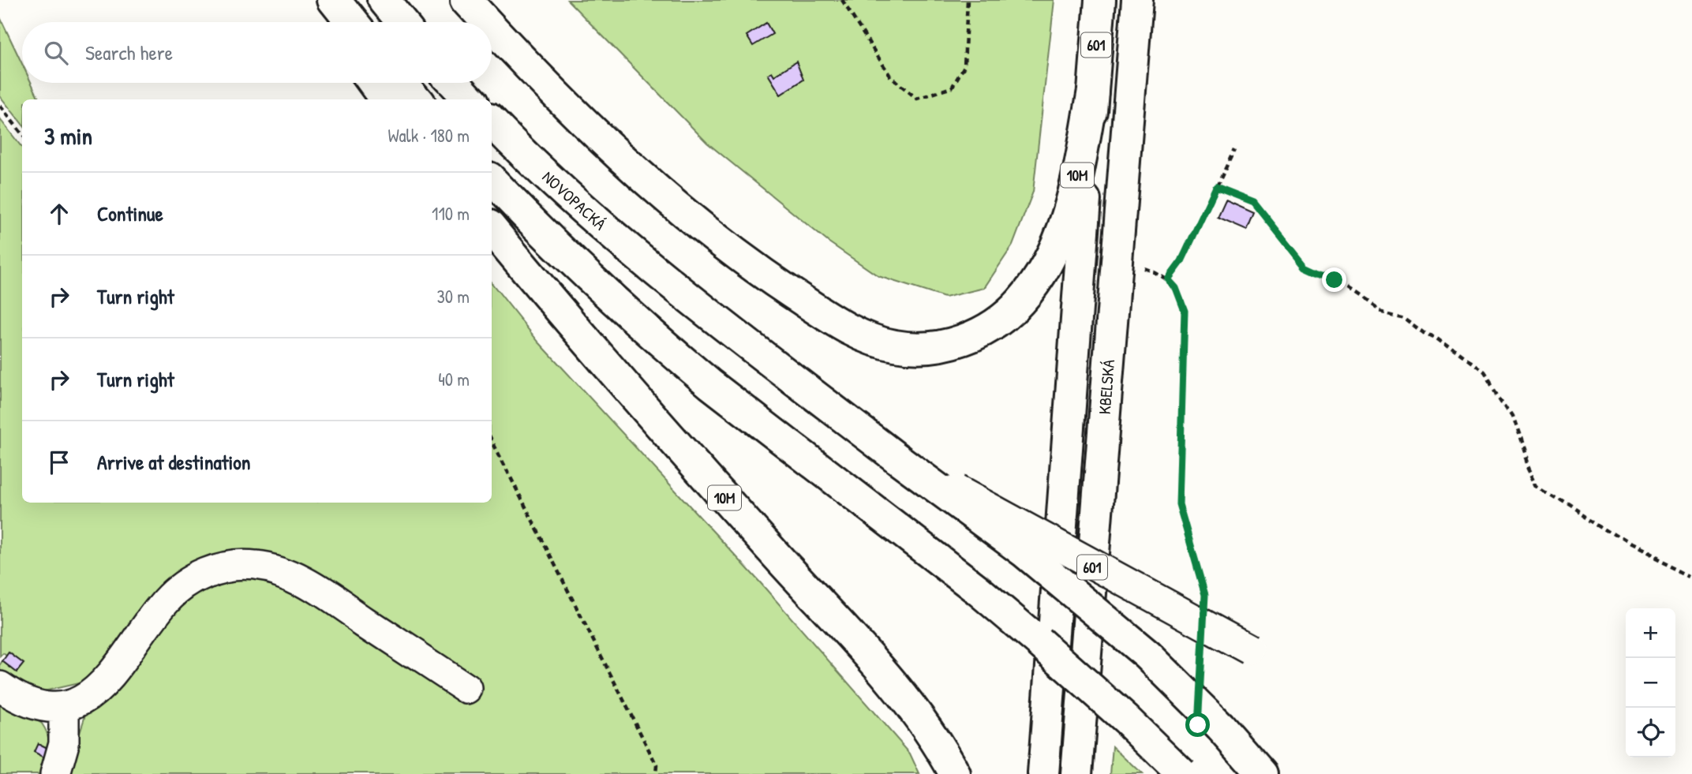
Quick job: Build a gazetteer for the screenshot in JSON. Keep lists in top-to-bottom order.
{
  "streets": {
    "main road": [
      "601",
      "10M",
      "NOVOPACKÁ",
      "KBELSKÁ"
    ]
  },
  "crossings": [
    ["601", "10M"]
  ],
  "page": {
    "search": "Search here",
    "heading": ["3 min", "Walk · 180 m"],
    "list": [
      ["Continue", "110 m"],
      ["Turn right", "30 m"],
      ["Turn right", "40 m"],
      "Arrive at destination"
    ],
    "map_buttons": ["+", "−"]
  }
}
